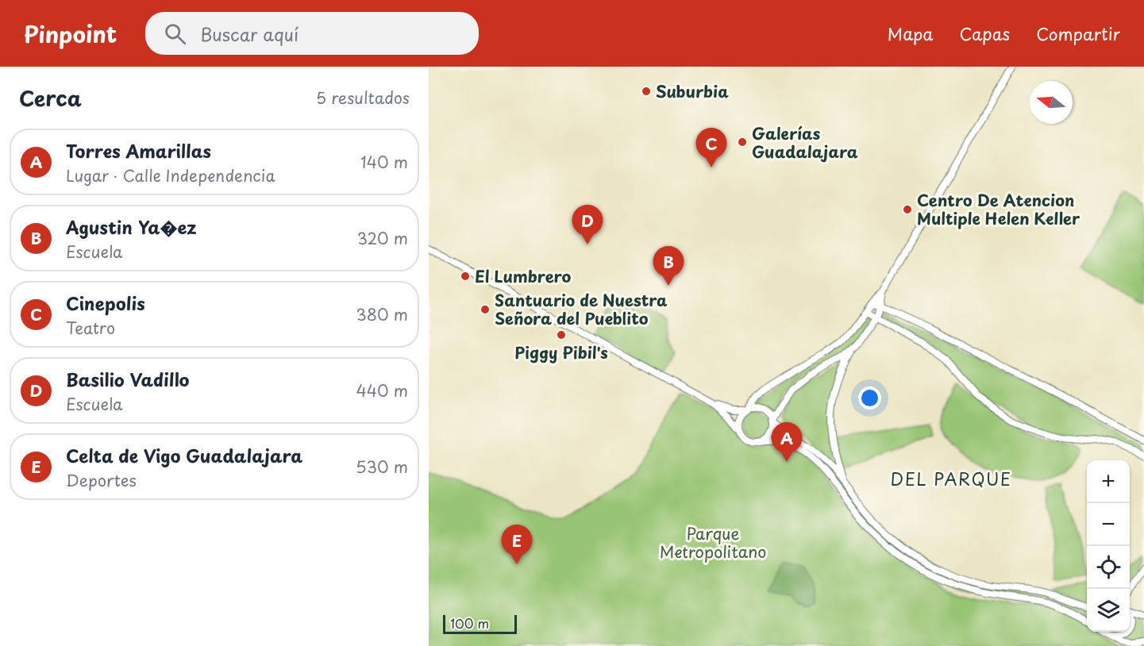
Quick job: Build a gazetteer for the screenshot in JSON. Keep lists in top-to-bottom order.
{
  "districts": ["DEL PARQUE"],
  "parks": ["Parque Metropolitano"],
  "places": [
    "Suburbia",
    "Galerías Guadalajara",
    "Centro De Atencion Multiple Helen Keller",
    "El Lumbrero",
    "Santuario de Nuestra Señora del Pueblito",
    "Piggy Pibil's"
  ],
  "scale_bar": "100 m",
  "north": "left",
  "page": {
    "header": "Pinpoint",
    "search": "Buscar aquí",
    "nav": ["Mapa", "Capas", "Compartir"],
    "heading": ["Cerca", "5 resultados"],
    "pins": [
      "C",
      "D",
      "B",
      "A",
      "E"
    ],
    "list": [
      {
        "mark": "A",
        "name": "Torres Amarillas",
        "note": "Lugar · Calle Independencia",
        "value": "140 m"
      },
      {
        "mark": "B",
        "name": "Agustin Ya�ez",
        "note": "Escuela",
        "value": "320 m"
      },
      {
        "mark": "C",
        "name": "Cinepolis",
        "note": "Teatro",
        "value": "380 m"
      },
      {
        "mark": "D",
        "name": "Basilio Vadillo",
        "note": "Escuela",
        "value": "440 m"
      },
      {
        "mark": "E",
        "name": "Celta de Vigo Guadalajara",
        "note": "Deportes",
        "value": "530 m"
      }
    ],
    "map_buttons": ["+", "−"],
    "scale": "100 m"
  }
}
